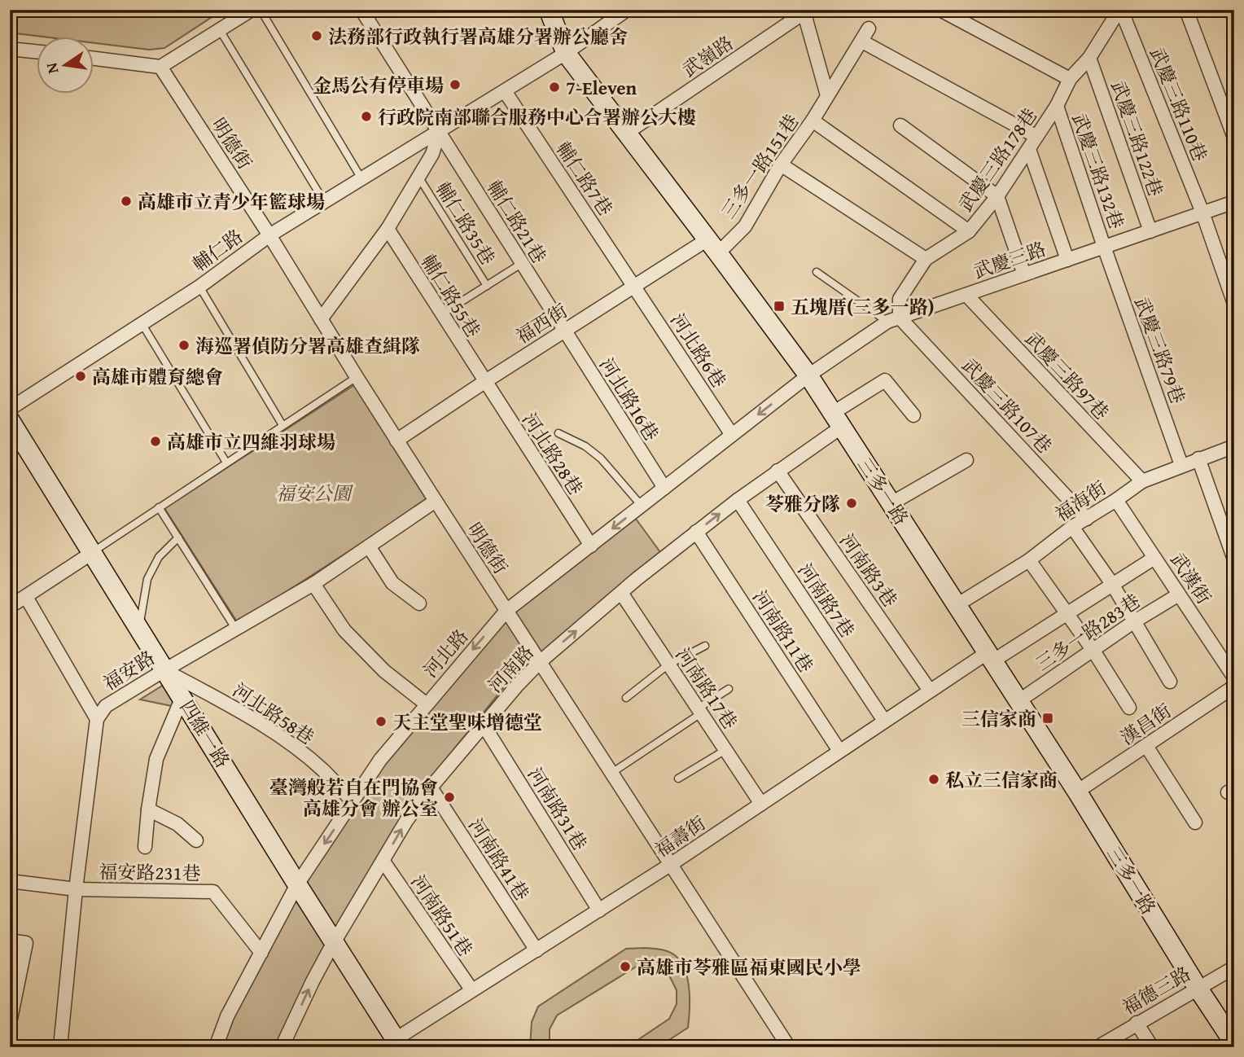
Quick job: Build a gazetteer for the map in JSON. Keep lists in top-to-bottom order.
{
  "streets": {
    "street": [
      "武嶺路",
      "武慶三路110巷",
      "武慶三路122巷",
      "明德街",
      "武慶三路178巷",
      "三多一路151巷",
      "武慶三路132巷",
      "輔仁路7巷",
      "輔仁路21巷",
      "輔仁路",
      "武慶三路",
      "輔仁路55巷",
      "福西街",
      "河北路6巷",
      "武慶三路79巷",
      "武慶三路97巷",
      "河北路16巷",
      "武慶三路107巷",
      "河北路28巷",
      "三多一路",
      "福海街",
      "河南路3巷",
      "武漢街",
      "河南路7巷",
      "河南路11巷",
      "三多一路283巷",
      "河北路",
      "河南路",
      "福安路",
      "河南路17巷",
      "河北路58巷",
      "漢昌街",
      "四維一路",
      "河南路31巷",
      "福壽街",
      "河南路41巷",
      "福安路231巷",
      "河南路51巷",
      "福德三路"
    ],
    "lane": ["輔仁路35巷"]
  },
  "crossings": [
    ["武嶺路", "三多一路"],
    ["武慶三路110巷", "武慶三路178巷"],
    ["武慶三路110巷", "武慶三路"],
    ["武慶三路122巷", "武慶三路178巷"],
    ["武慶三路122巷", "武慶三路"],
    ["明德街", "輔仁路"],
    ["明德街", "福西街"],
    ["明德街", "河北路"],
    ["明德街", "河南路"],
    ["明德街", "福安路"],
    ["明德街", "福壽街"],
    ["武慶三路178巷", "武慶三路132巷"],
    ["武慶三路178巷", "武慶三路"],
    ["武慶三路178巷", "武慶三路107巷"],
    ["三多一路151巷", "福西街"],
    ["三多一路151巷", "三多一路"],
    ["武慶三路132巷", "武慶三路"],
    ["武慶三路132巷", "武慶三路79巷"],
    ["輔仁路7巷", "輔仁路"],
    ["輔仁路7巷", "福西街"],
    ["輔仁路7巷", "河北路6巷"],
    ["輔仁路21巷", "輔仁路"],
    ["輔仁路21巷", "福西街"],
    ["輔仁路21巷", "河北路16巷"],
    ["輔仁路", "三多一路"],
    ["武慶三路", "武慶三路79巷"],
    ["武慶三路", "武慶三路97巷"],
    ["武慶三路", "武慶三路107巷"],
    ["武慶三路", "三多一路"],
    ["武慶三路", "河北路"],
    ["輔仁路55巷", "福西街"],
    ["輔仁路55巷", "河北路28巷"],
    ["福西街", "河北路6巷"],
    ["福西街", "河北路16巷"],
    ["福西街", "河北路28巷"],
    ["福西街", "三多一路"],
    ["河北路6巷", "河北路"],
    ["武慶三路79巷", "福海街"],
    ["武慶三路97巷", "福海街"],
    ["河北路16巷", "河北路"],
    ["武慶三路107巷", "福海街"],
    ["河北路28巷", "河北路"],
    ["三多一路", "福海街"],
    ["三多一路", "三多一路283巷"],
    ["三多一路", "河北路"],
    ["三多一路", "河南路"],
    ["三多一路", "漢昌街"],
    ["三多一路", "福壽街"],
    ["三多一路", "福德三路"],
    ["福海街", "武漢街"],
    ["河南路3巷", "河南路"],
    ["河南路3巷", "福壽街"],
    ["武漢街", "三多一路283巷"],
    ["武漢街", "福壽街"],
    ["河南路7巷", "河南路"],
    ["河南路7巷", "福壽街"],
    ["河南路11巷", "河南路"],
    ["河南路11巷", "福壽街"],
    ["河北路", "河北路58巷"],
    ["河北路", "四維一路"],
    ["河北路", "福安路231巷"],
    ["河南路", "河南路17巷"],
    ["河南路", "四維一路"],
    ["河南路", "河南路31巷"],
    ["河南路", "河南路41巷"],
    ["河南路", "河南路51巷"],
    ["福安路", "河北路58巷"],
    ["福安路", "四維一路"],
    ["河南路17巷", "福壽街"],
    ["河北路58巷", "四維一路"],
    ["四維一路", "福壽街"],
    ["河南路31巷", "福壽街"],
    ["福壽街", "河南路41巷"],
    ["福壽街", "河南路51巷"]
  ],
  "one_way": ["河北路", "河南路"],
  "parks": ["福安公園"],
  "places": {
    "other": [
      "法務部行政執行署高雄分署辦公廳舍",
      "金馬公有停車場",
      "7-Eleven",
      "行政院南部聯合服務中心合署辦公大樓",
      "高雄市立青少年籃球場",
      "海巡署偵防分署高雄查緝隊",
      "高雄市體育總會",
      "高雄市立四維羽球場",
      "苓雅分隊",
      "天主堂聖味增德堂",
      "私立三信家商",
      "臺灣般若自在門協會 高雄分會 辦公室",
      "高雄市苓雅區福東國民小學"
    ],
    "transit": ["五塊厝(三多一路)", "三信家商"]
  },
  "north": "left"
}
